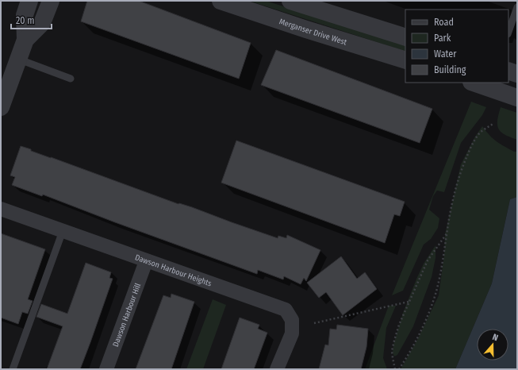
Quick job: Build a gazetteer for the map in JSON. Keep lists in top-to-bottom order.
{
  "streets": {
    "street": ["Merganser Drive West", "Dawson Harbour Heights", "Dawson Harbour Hill"]
  },
  "crossings": [
    ["Dawson Harbour Heights", "Dawson Harbour Hill"]
  ],
  "legend": [
    "Road",
    "Park",
    "Water",
    "Building"
  ],
  "scale_bar": "20 m",
  "north": "top"
}
